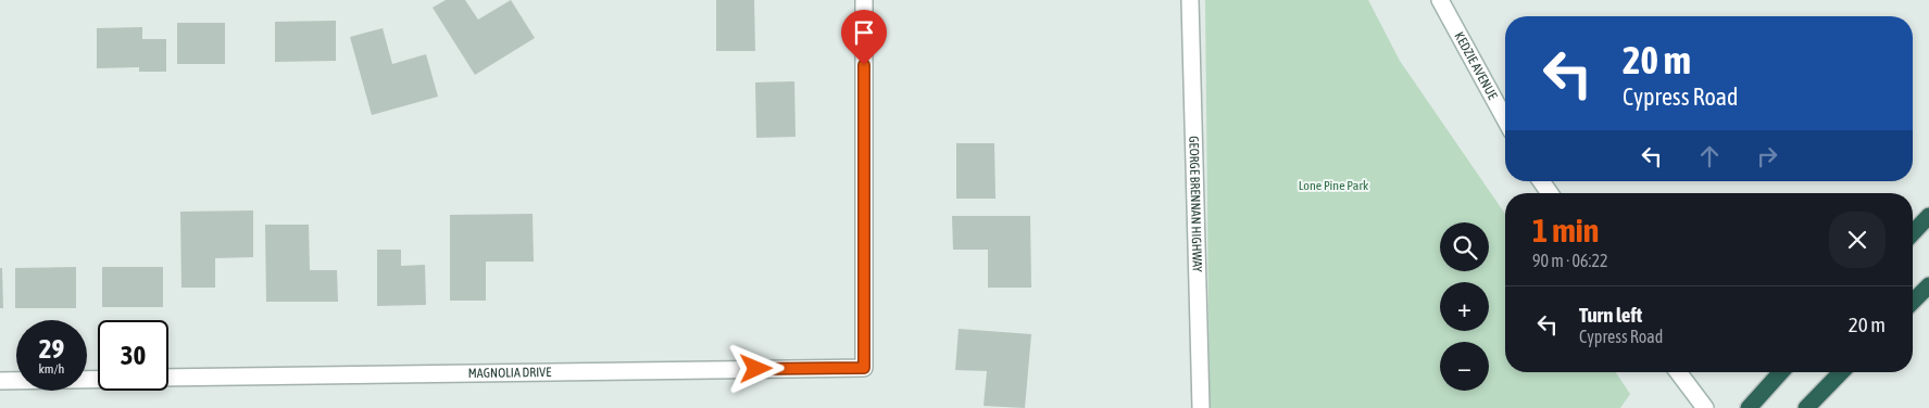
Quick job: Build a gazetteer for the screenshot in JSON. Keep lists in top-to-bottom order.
{
  "streets": {
    "street": ["KEDZIE AVENUE", "GEORGE BRENNAN HIGHWAY", "MAGNOLIA DRIVE"]
  },
  "parks": ["Lone Pine Park"],
  "page": {
    "turn": ["20 m", "Cypress Road"],
    "heading": ["1 min", "90 m · 06:22"],
    "map_buttons": ["+", "−"],
    "list": [
      {
        "name": "Turn left",
        "note": "Cypress Road",
        "value": "20 m"
      }
    ],
    "speed": "29 km/h",
    "limit": "30"
  }
}
